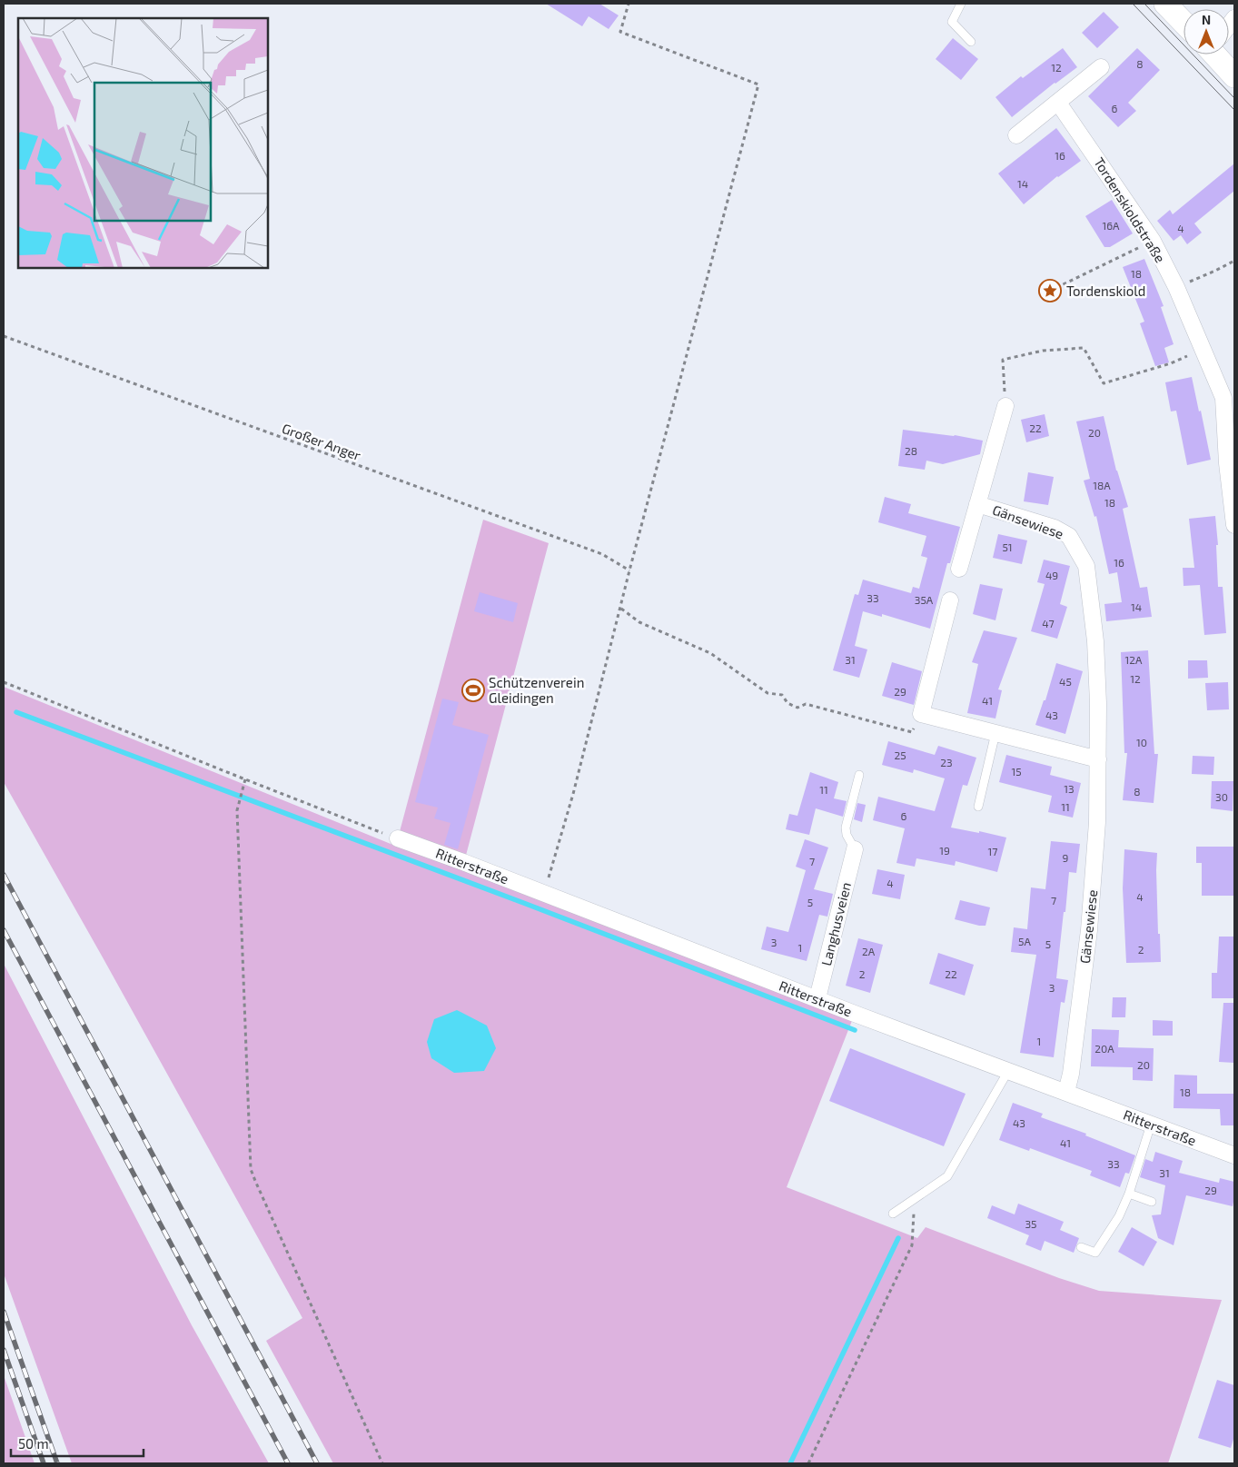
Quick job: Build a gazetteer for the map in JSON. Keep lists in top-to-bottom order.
{
  "streets": {
    "street": [
      "Tordenskioldstraße",
      "Gänsewiese",
      "Ritterstraße",
      "Langhusveien"
    ],
    "path": ["Großer Anger"]
  },
  "crossings": [
    ["Gänsewiese", "Ritterstraße"],
    ["Ritterstraße", "Langhusveien"]
  ],
  "places": {
    "place": ["Tordenskiold"],
    "sports": ["Schützenverein Gleidingen"]
  },
  "house_numbers": [
    "8",
    "12",
    "6",
    "16",
    "14",
    "16A",
    "4",
    "18",
    "22",
    "20",
    "28",
    "18A",
    "18",
    "51",
    "16",
    "49",
    "33",
    "35A",
    "14",
    "47",
    "31",
    "12A",
    "12",
    "45",
    "29",
    "41",
    "43",
    "10",
    "25",
    "23",
    "15",
    "13",
    "11",
    "8",
    "30",
    "11",
    "6",
    "19",
    "17",
    "9",
    "7",
    "4",
    "4",
    "7",
    "5",
    "5A",
    "3",
    "5",
    "1",
    "2",
    "2A",
    "2",
    "22",
    "3",
    "1",
    "20A",
    "20",
    "18",
    "43",
    "41",
    "33",
    "31",
    "29",
    "35"
  ],
  "scale_bar": "50 m",
  "north": "top"
}
